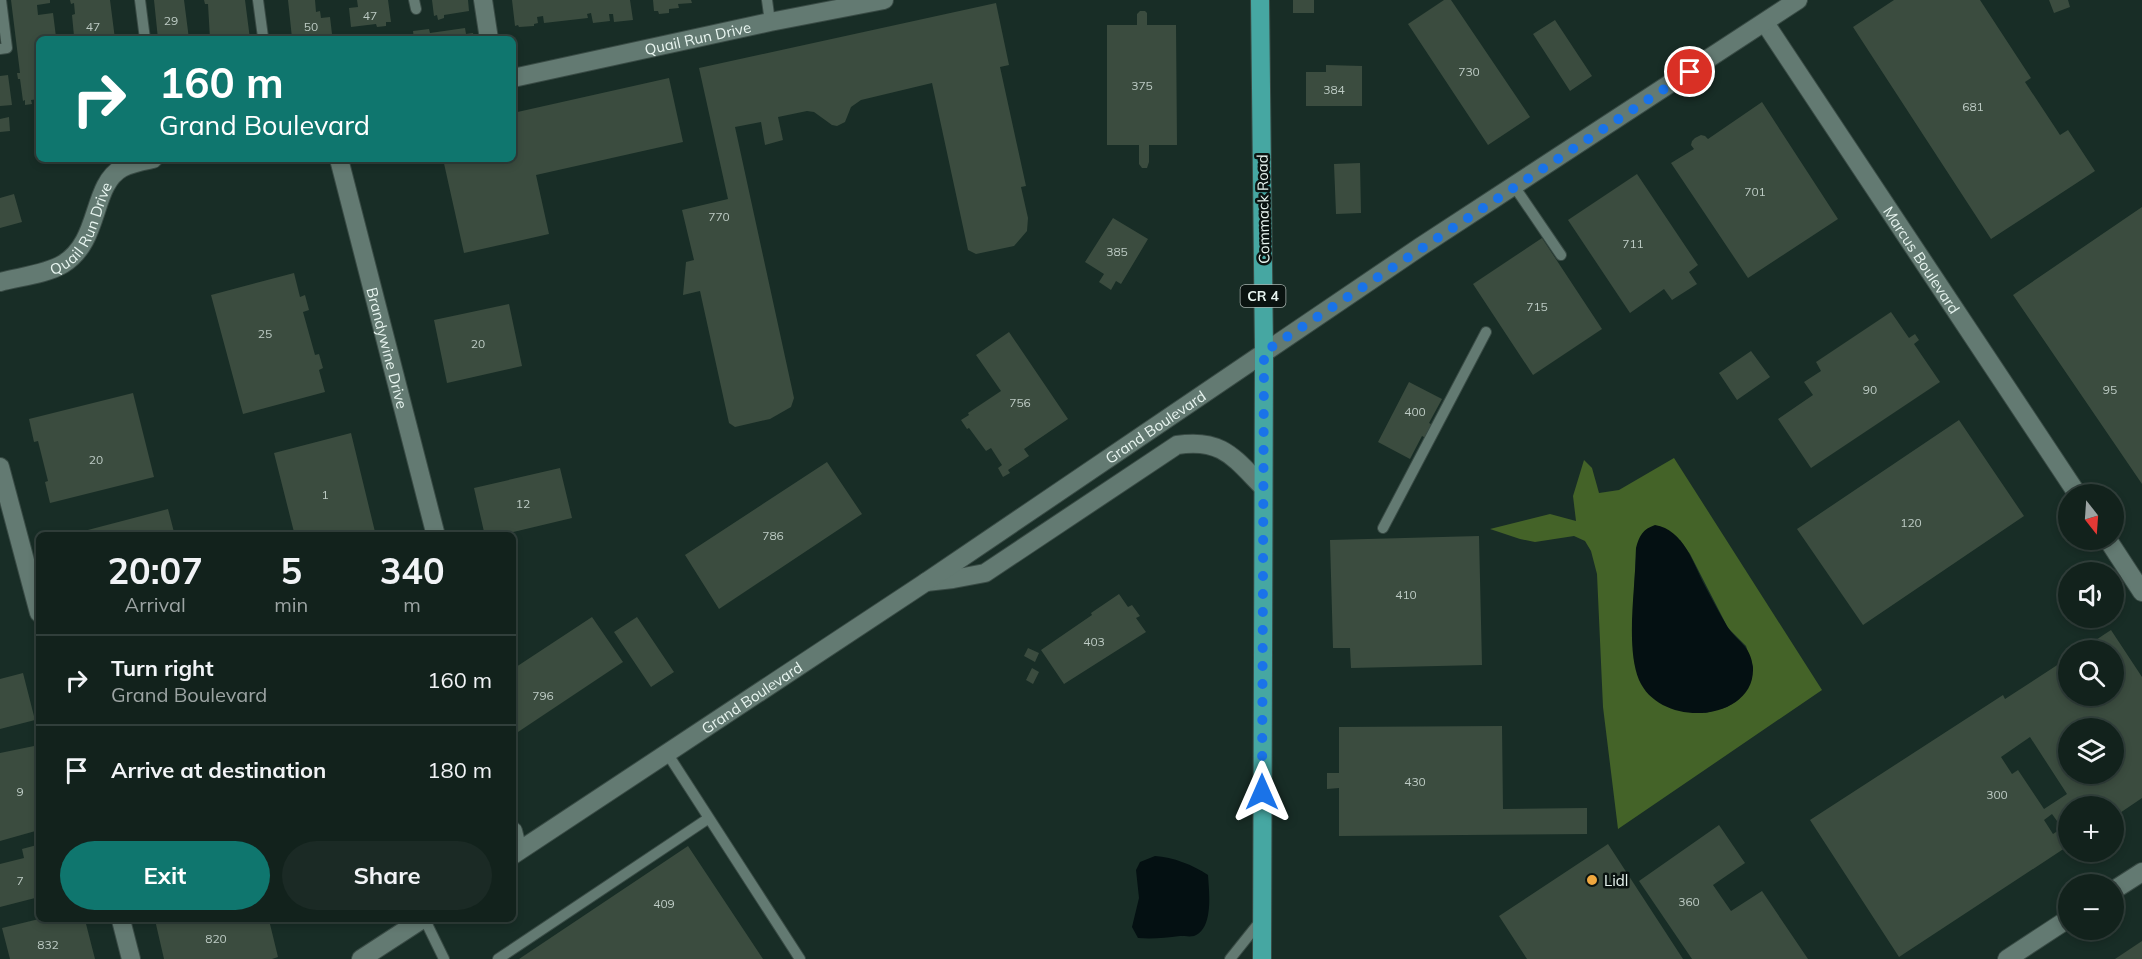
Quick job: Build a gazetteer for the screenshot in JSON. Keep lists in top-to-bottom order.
{
  "streets": {
    "main road": ["Commack Road", "CR 4"],
    "street": [
      "Quail Run Drive",
      "Marcus Boulevard",
      "Brandywine Drive",
      "Grand Boulevard"
    ]
  },
  "crossings": [
    ["Commack Road", "Grand Boulevard"],
    ["Marcus Boulevard", "Grand Boulevard"]
  ],
  "places": ["Lidl"],
  "house_numbers": [
    "47",
    "29",
    "47",
    "50",
    "730",
    "375",
    "384",
    "681",
    "701",
    "770",
    "711",
    "385",
    "715",
    "25",
    "20",
    "90",
    "95",
    "756",
    "400",
    "20",
    "1",
    "12",
    "120",
    "786",
    "410",
    "403",
    "796",
    "430",
    "9",
    "300",
    "7",
    "360",
    "409",
    "820",
    "832"
  ],
  "north": "bottom",
  "page": {
    "turn": ["160 m", "Grand Boulevard"],
    "map_buttons": ["+", "−"],
    "eta": [
      "20:07",
      "Arrival",
      "5",
      "min",
      "340",
      "m"
    ],
    "list": [
      {
        "name": "Turn right",
        "note": "Grand Boulevard",
        "value": "160 m"
      },
      {
        "name": "Arrive at destination",
        "value": "180 m"
      }
    ],
    "buttons": ["Exit", "Share"]
  }
}
